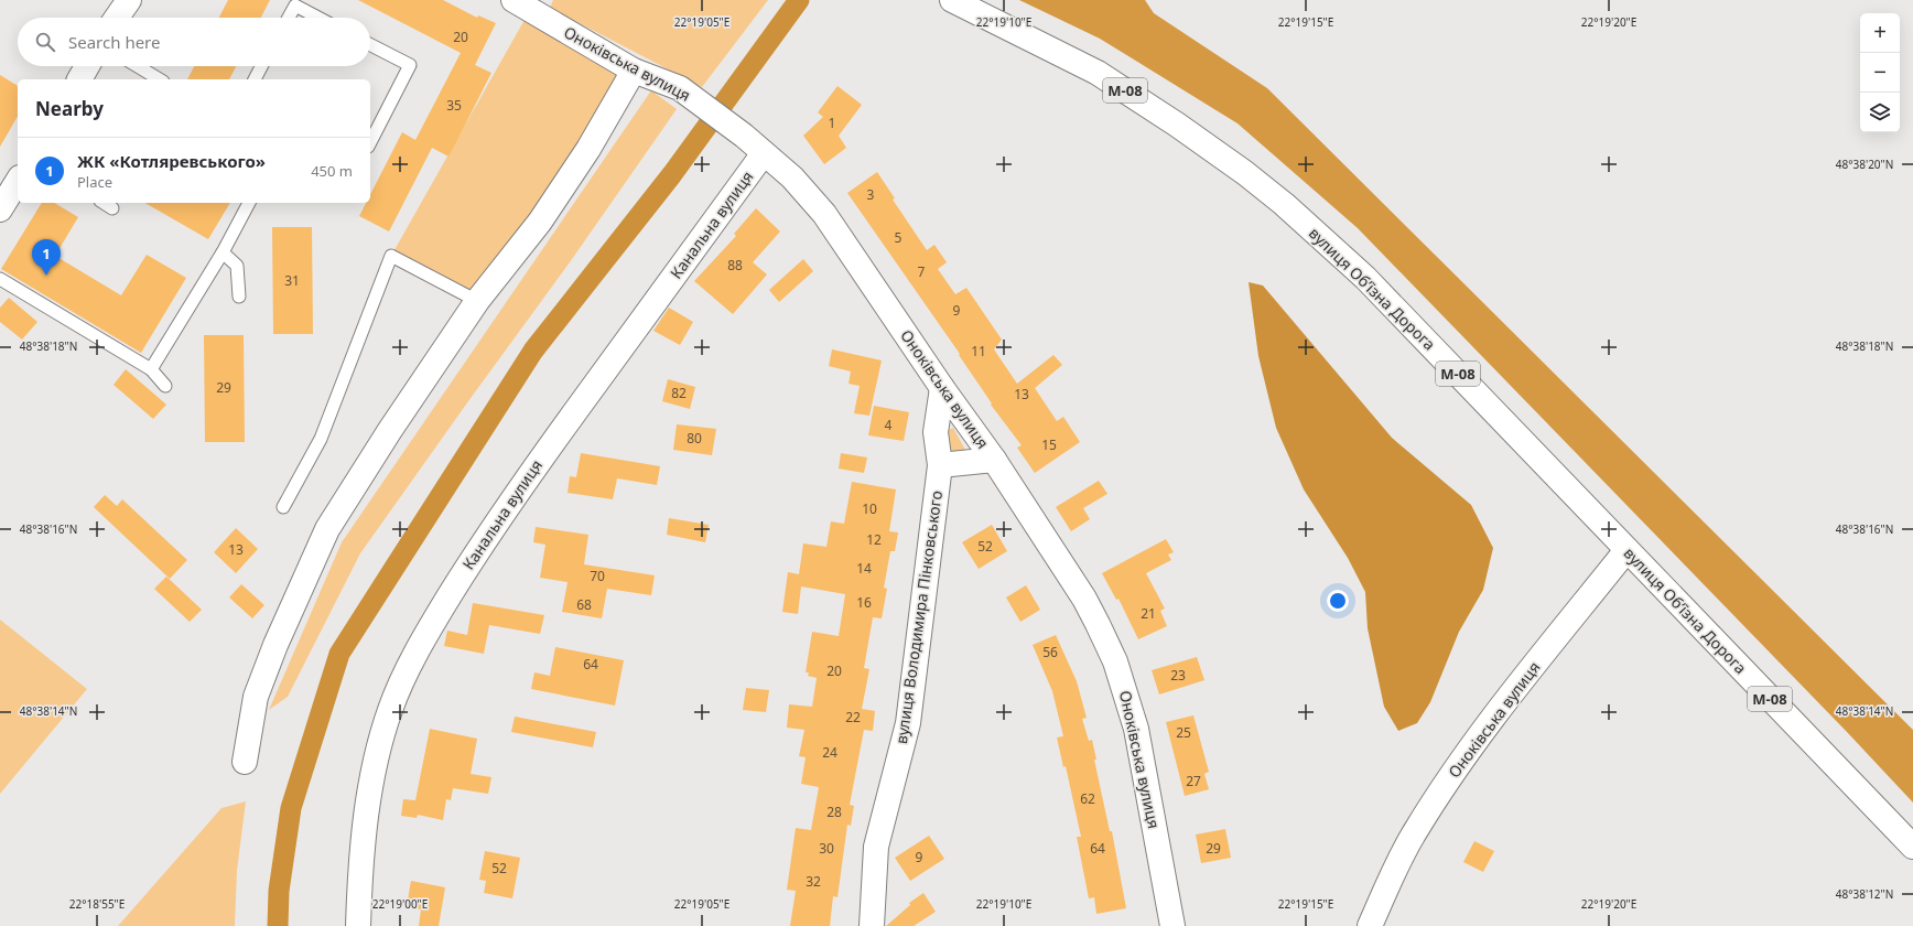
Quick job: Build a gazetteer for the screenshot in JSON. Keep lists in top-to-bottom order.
{
  "streets": {
    "main road": [
      "Оноківська вулиця",
      "М-08",
      "Канальна вулиця",
      "вулиця Обʼїзна Дорога",
      "вулиця Володимира Пінковського"
    ]
  },
  "crossings": [
    ["Оноківська вулиця", "Канальна вулиця"],
    ["Оноківська вулиця", "вулиця Обʼїзна Дорога"],
    ["Оноківська вулиця", "вулиця Володимира Пінковського"]
  ],
  "house_numbers": [
    "20",
    "35",
    "1",
    "3",
    "5",
    "88",
    "7",
    "31",
    "9",
    "11",
    "29",
    "82",
    "13",
    "4",
    "80",
    "15",
    "10",
    "12",
    "52",
    "13",
    "14",
    "70",
    "16",
    "68",
    "21",
    "56",
    "64",
    "20",
    "23",
    "22",
    "25",
    "24",
    "27",
    "62",
    "28",
    "30",
    "64",
    "29",
    "9",
    "52",
    "32"
  ],
  "page": {
    "map_buttons": ["+", "−"],
    "search": "Search here",
    "heading": "Nearby",
    "list": [
      {
        "mark": "1",
        "name": "ЖК «Котляревського»",
        "note": "Place",
        "value": "450 m"
      }
    ],
    "pins": "1"
  },
  "coordinates": [
    "22°19'05\"E",
    "22°19'10\"E",
    "22°19'15\"E",
    "22°19'20\"E",
    "48°38'20\"N",
    "48°38'18\"N",
    "48°38'16\"N",
    "48°38'14\"N",
    "48°38'12\"N",
    "22°18'55\"E",
    "22°19'00\"E"
  ]
}
